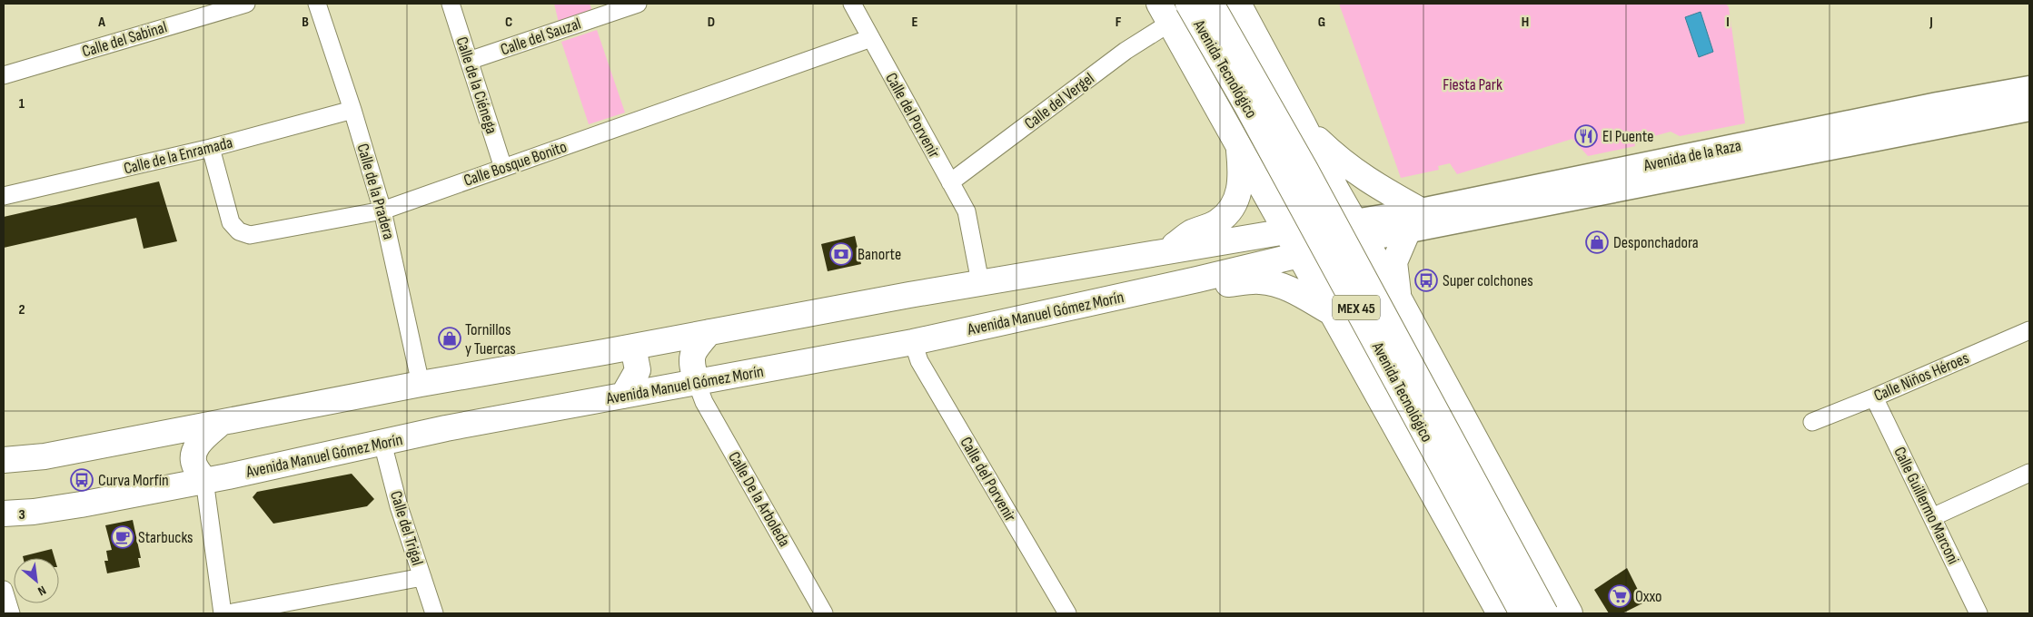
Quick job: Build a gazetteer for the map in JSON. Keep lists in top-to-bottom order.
{
  "streets": {
    "main road": [
      "Avenida Tecnológico",
      "Avenida de la Raza",
      "MEX 45",
      "Avenida Manuel Gómez Morín"
    ],
    "street": [
      "Calle del Sauzal",
      "Calle del Sabinal",
      "Calle de la Ciénega",
      "Calle del Vergel",
      "Calle del Porvenir",
      "Calle de la Enramada",
      "Calle Bosque Bonito",
      "Calle de la Pradera",
      "Calle Niños Héroes",
      "Calle De la Arboleda",
      "Calle Guillermo Marconi",
      "Calle del Trigal"
    ]
  },
  "crossings": [
    ["Calle del Sauzal", "Calle de la Ciénega"],
    ["Calle de la Ciénega", "Calle Bosque Bonito"],
    ["Calle del Vergel", "Calle del Porvenir"],
    ["Calle del Porvenir", "Calle Bosque Bonito"],
    ["Calle del Porvenir", "Avenida Manuel Gómez Morín"],
    ["Calle de la Enramada", "Calle Bosque Bonito"],
    ["Calle de la Enramada", "Calle de la Pradera"],
    ["Avenida de la Raza", "Avenida Manuel Gómez Morín"],
    ["Calle Bosque Bonito", "Calle de la Pradera"],
    ["Avenida Manuel Gómez Morín", "Calle De la Arboleda"],
    ["Avenida Manuel Gómez Morín", "Calle del Trigal"],
    ["Calle Niños Héroes", "Calle Guillermo Marconi"]
  ],
  "parks": ["Fiesta Park"],
  "places": {
    "restaurant": ["El Puente"],
    "shop": ["Desponchadora", "Tornillos y Tuercas"],
    "bank": ["Banorte"],
    "bus stop": ["Super colchones", "Curva Morfín"],
    "cafe": ["Starbucks"],
    "supermarket": ["Oxxo"]
  },
  "north": "bottom right",
  "grid": {
    "columns": [
      "A",
      "B",
      "C",
      "D",
      "E",
      "F",
      "G",
      "H",
      "I",
      "J"
    ],
    "rows": ["1", "2", "3"]
  }
}
